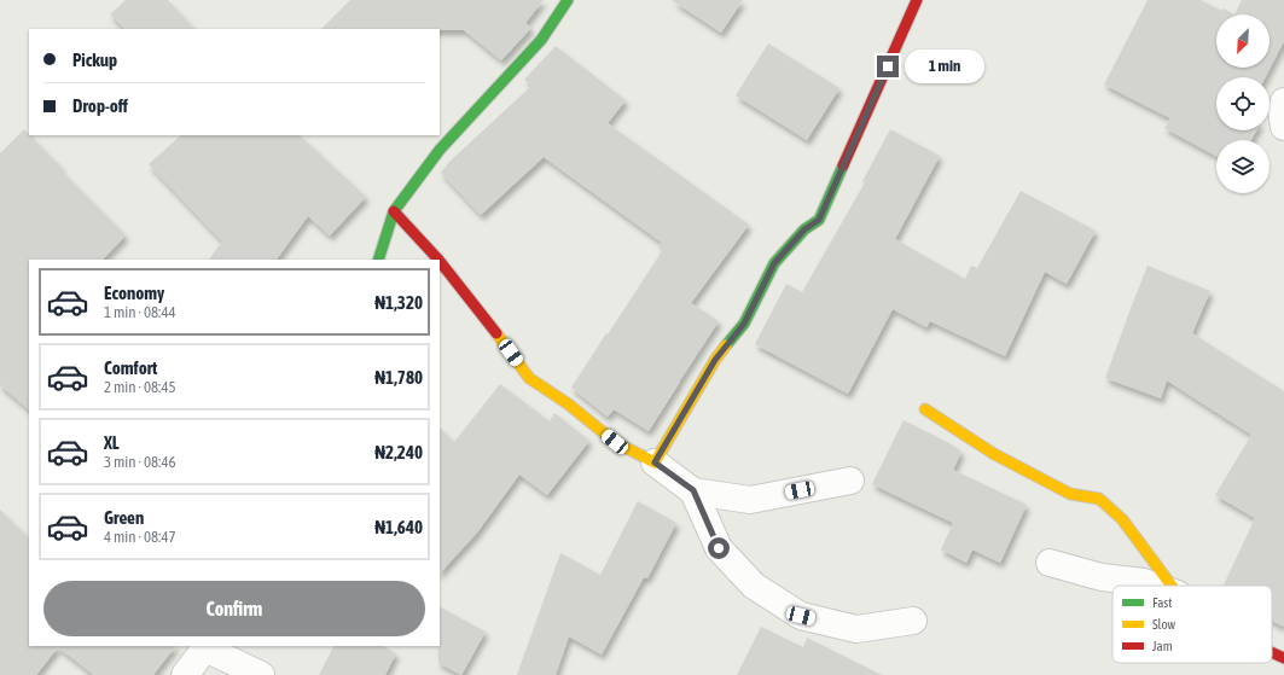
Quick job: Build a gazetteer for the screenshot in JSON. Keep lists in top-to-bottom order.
{
  "legend": ["Fast", "Slow", "Jam"],
  "north": "bottom left",
  "page": {
    "banner": ["Pickup", "Drop-off"],
    "bubble": "1 min",
    "list": [
      {
        "name": "Economy",
        "note": "1 min · 08:44",
        "value": "₦1,320"
      },
      {
        "name": "Comfort",
        "note": "2 min · 08:45",
        "value": "₦1,780"
      },
      {
        "name": "XL",
        "note": "3 min · 08:46",
        "value": "₦2,240"
      },
      {
        "name": "Green",
        "note": "4 min · 08:47",
        "value": "₦1,640"
      }
    ],
    "buttons": "Confirm"
  }
}
